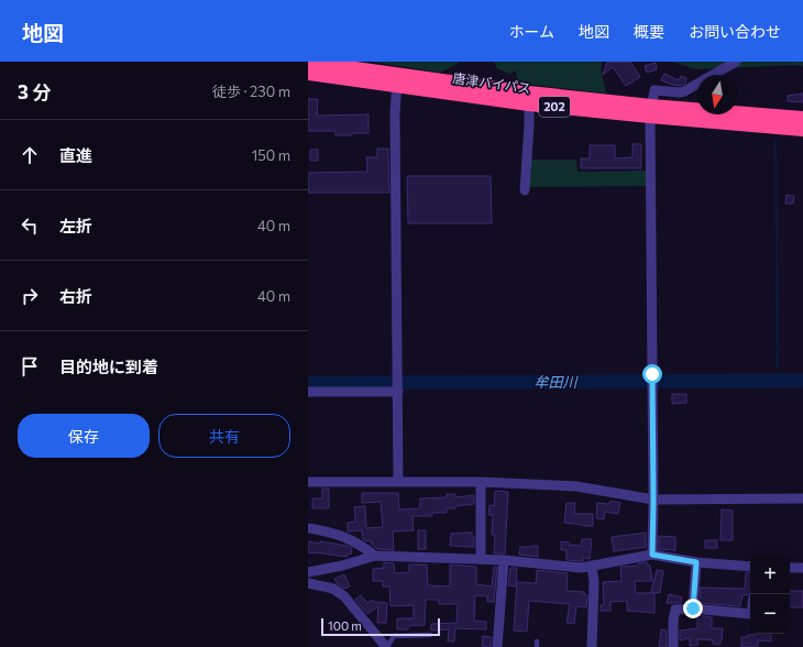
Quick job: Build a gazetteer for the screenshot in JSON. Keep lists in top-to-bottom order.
{
  "streets": {
    "highway": ["唐津バイパス", "202"]
  },
  "water": ["牟田川"],
  "scale_bar": "100 m",
  "north": "bottom",
  "page": {
    "header": "地図",
    "nav": [
      "ホーム",
      "地図",
      "概要",
      "お問い合わせ"
    ],
    "heading": ["3 分", "徒歩 · 230 m"],
    "list": [
      ["直進", "150 m"],
      ["左折", "40 m"],
      ["右折", "40 m"],
      "目的地に到着"
    ],
    "buttons": ["保存", "共有"],
    "map_buttons": ["+", "−"],
    "scale": "100 m"
  }
}
